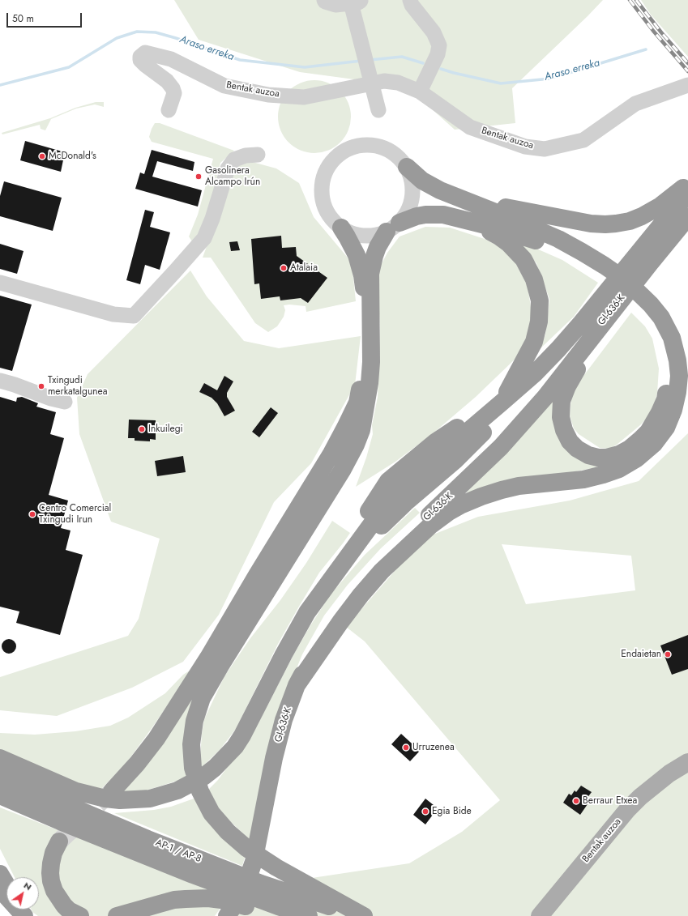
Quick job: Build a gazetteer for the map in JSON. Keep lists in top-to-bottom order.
{
  "streets": {
    "highway": ["GI-636-K", "AP-1 / AP-8"],
    "main road": ["Bentak auzoa"]
  },
  "water": ["Araso erreka"],
  "places": [
    "McDonald's",
    "Gasolinera Alcampo Irún",
    "Atalaia",
    "Txingudi merkatalgunea",
    "Inkuilegi",
    "Centro Comercial Txingudi Irun",
    "Endaietan",
    "Urruzenea",
    "Berraur Etxea",
    "Egia Bide"
  ],
  "scale_bar": "50 m",
  "north": "top right"
}
